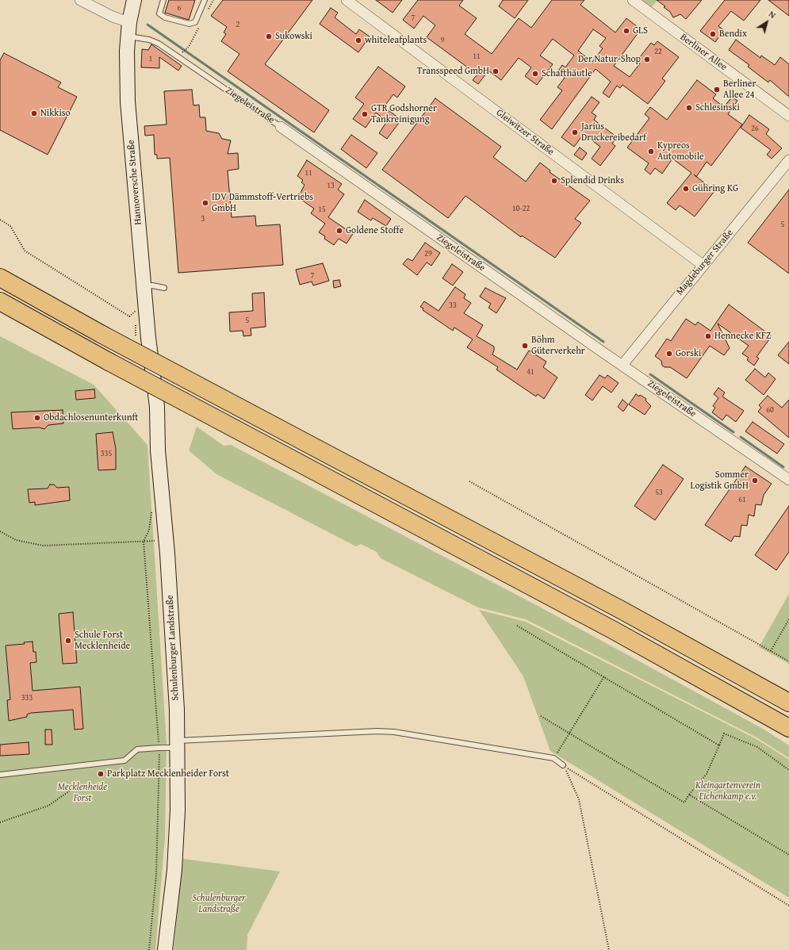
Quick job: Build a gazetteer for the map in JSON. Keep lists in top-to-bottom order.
{
  "streets": {
    "main road": ["Hannoversche Straße", "Schulenburger Landstraße"],
    "street": [
      "Berliner Allee",
      "Ziegeleistraße",
      "Gleiwitzer Straße",
      "Magdeburger Straße"
    ]
  },
  "crossings": [
    ["Ziegeleistraße", "Hannoversche Straße"],
    ["Ziegeleistraße", "Magdeburger Straße"],
    ["Gleiwitzer Straße", "Magdeburger Straße"],
    ["Hannoversche Straße", "Schulenburger Landstraße"]
  ],
  "parks": ["Kleingartenverein Eichenkamp e.v.", "Mecklenheide Forst", "Schulenburger Landstraße"],
  "places": [
    "GLS",
    "Bendix",
    "Sukowski",
    "whiteleafplants",
    "Der Natur-Shop",
    "Transspeed GmbH",
    "Schafthäutle",
    "Berliner Allee 24",
    "Schlesinski",
    "Nikkiso",
    "GTR Godshorner Tankreinigung",
    "Jarius Druckereibedarf",
    "Kypreos Automobile",
    "Splendid Drinks",
    "Gühring KG",
    "IDV Dämmstoff-Vertriebs GmbH",
    "Goldene Stoffe",
    "Hennecke KFZ",
    "Böhm Güterverkehr",
    "Gorski",
    "Obdachlosenunterkunft",
    "Sommer Logistik GmbH",
    "Schule Forst Mecklenheide",
    "Parkplatz Mecklenheider Forst"
  ],
  "house_numbers": [
    "6",
    "7",
    "2",
    "9",
    "22",
    "11",
    "1",
    "26",
    "11",
    "13",
    "10-22",
    "15",
    "3",
    "5",
    "29",
    "7",
    "33",
    "5",
    "41",
    "60",
    "335",
    "53",
    "61",
    "333"
  ],
  "north": "top right"
}
